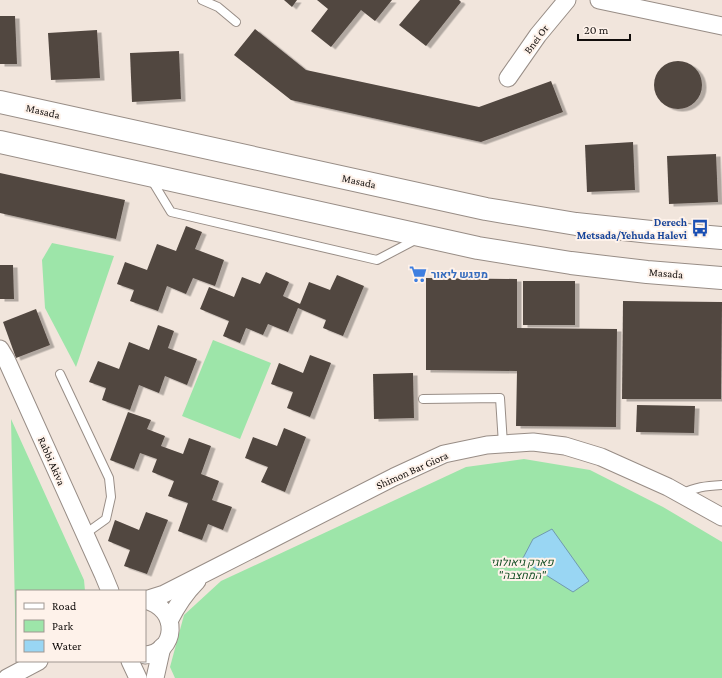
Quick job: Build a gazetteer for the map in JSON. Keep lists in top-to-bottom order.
{
  "streets": {
    "main road": ["Masada"],
    "street": ["Bnei Or", "Rabbi Akiva", "Shimon Bar Giora"]
  },
  "parks": ["פארק גיאולוגי \"המחצבה\""],
  "places": {
    "bus stop": ["Derech Metsada/Yehuda Halevi"],
    "supermarket": ["מפגש ליאור"]
  },
  "legend": ["Road", "Park", "Water"],
  "scale_bar": "20 m"
}
